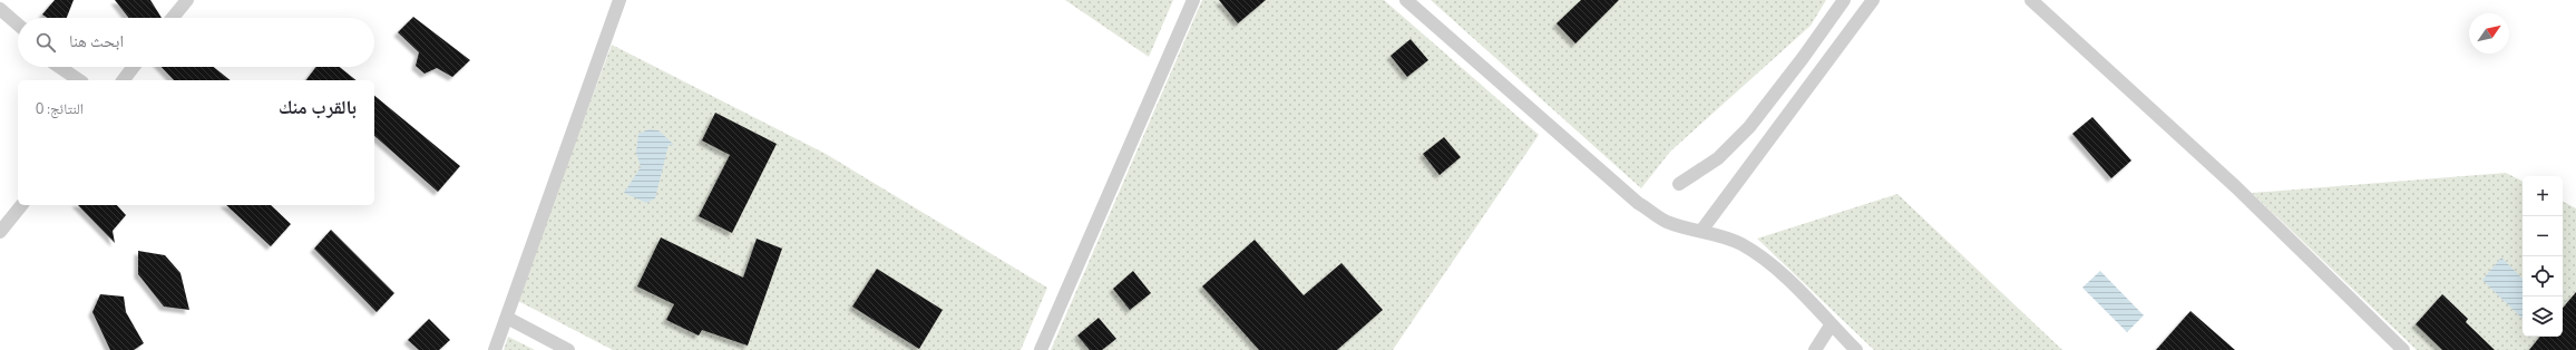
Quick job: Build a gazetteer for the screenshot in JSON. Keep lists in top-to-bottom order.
{
  "north": "top right",
  "page": {
    "search": "ابحث هنا",
    "heading": ["بالقرب منك", "النتائج: 0"],
    "map_buttons": ["+", "−"]
  }
}
